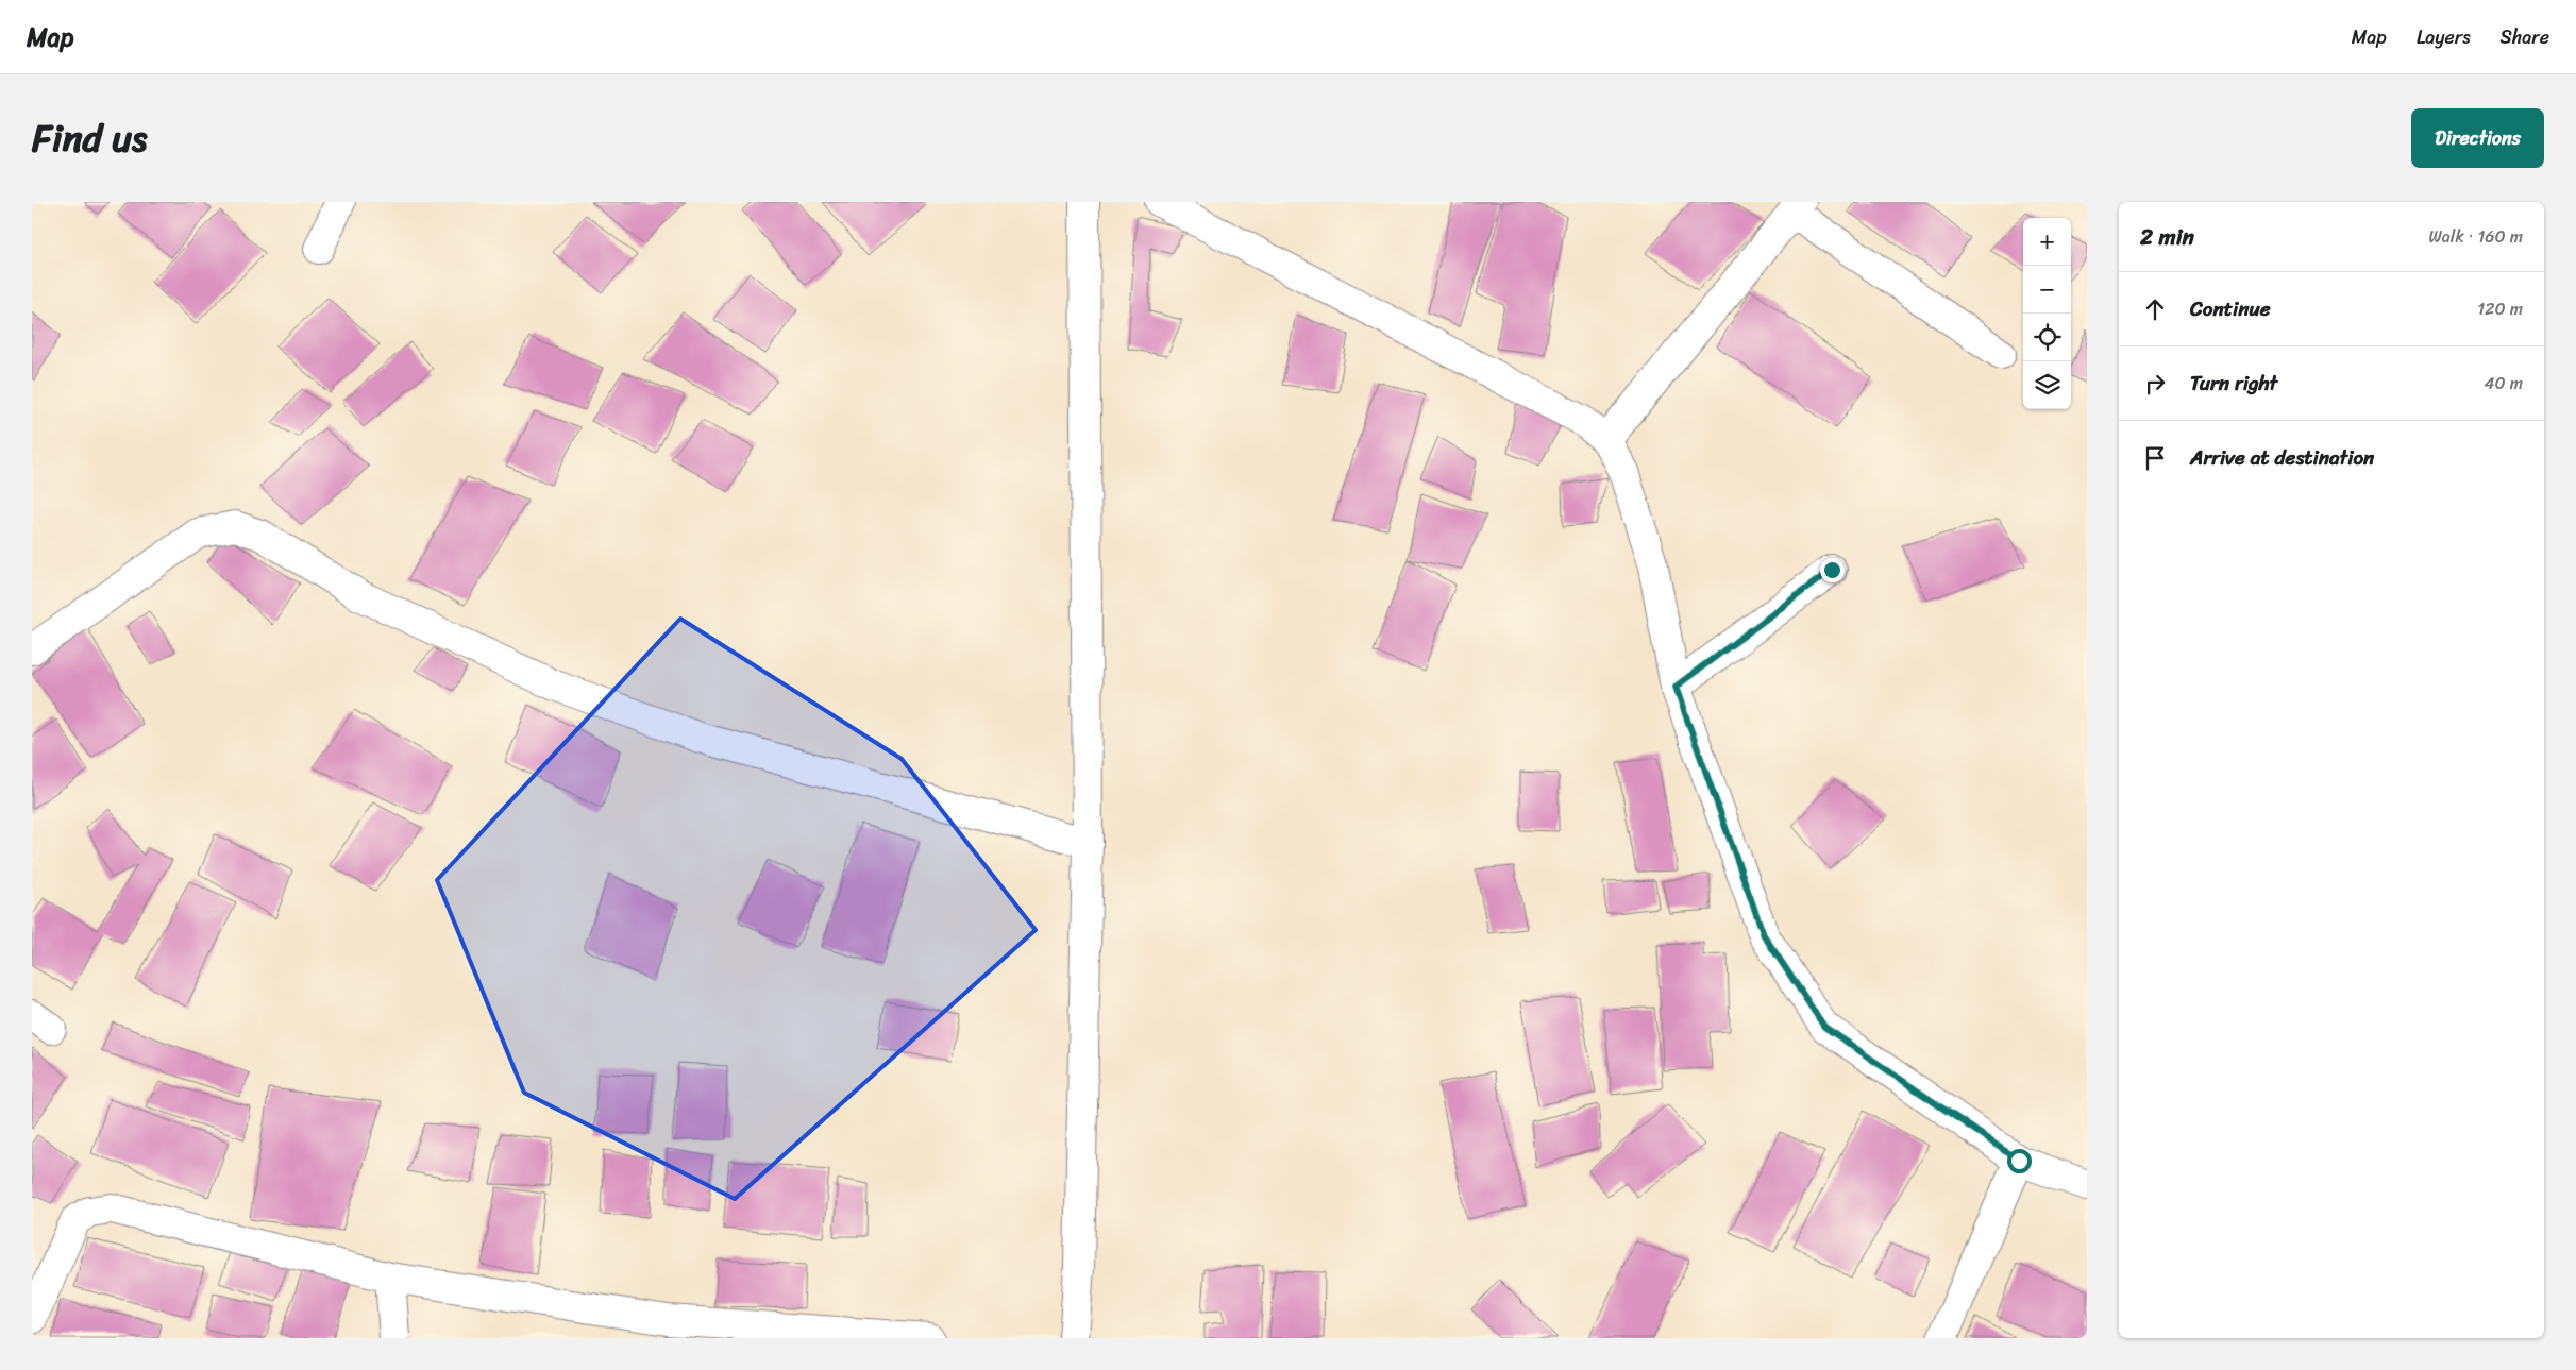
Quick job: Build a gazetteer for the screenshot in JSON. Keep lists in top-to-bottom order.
{
  "page": {
    "header": "Map",
    "nav": ["Map", "Layers", "Share"],
    "title": "Find us",
    "buttons": "Directions",
    "heading": ["2 min", "Walk · 160 m"],
    "map_buttons": ["+", "−"],
    "list": [
      ["Continue", "120 m"],
      ["Turn right", "40 m"],
      "Arrive at destination"
    ]
  }
}
